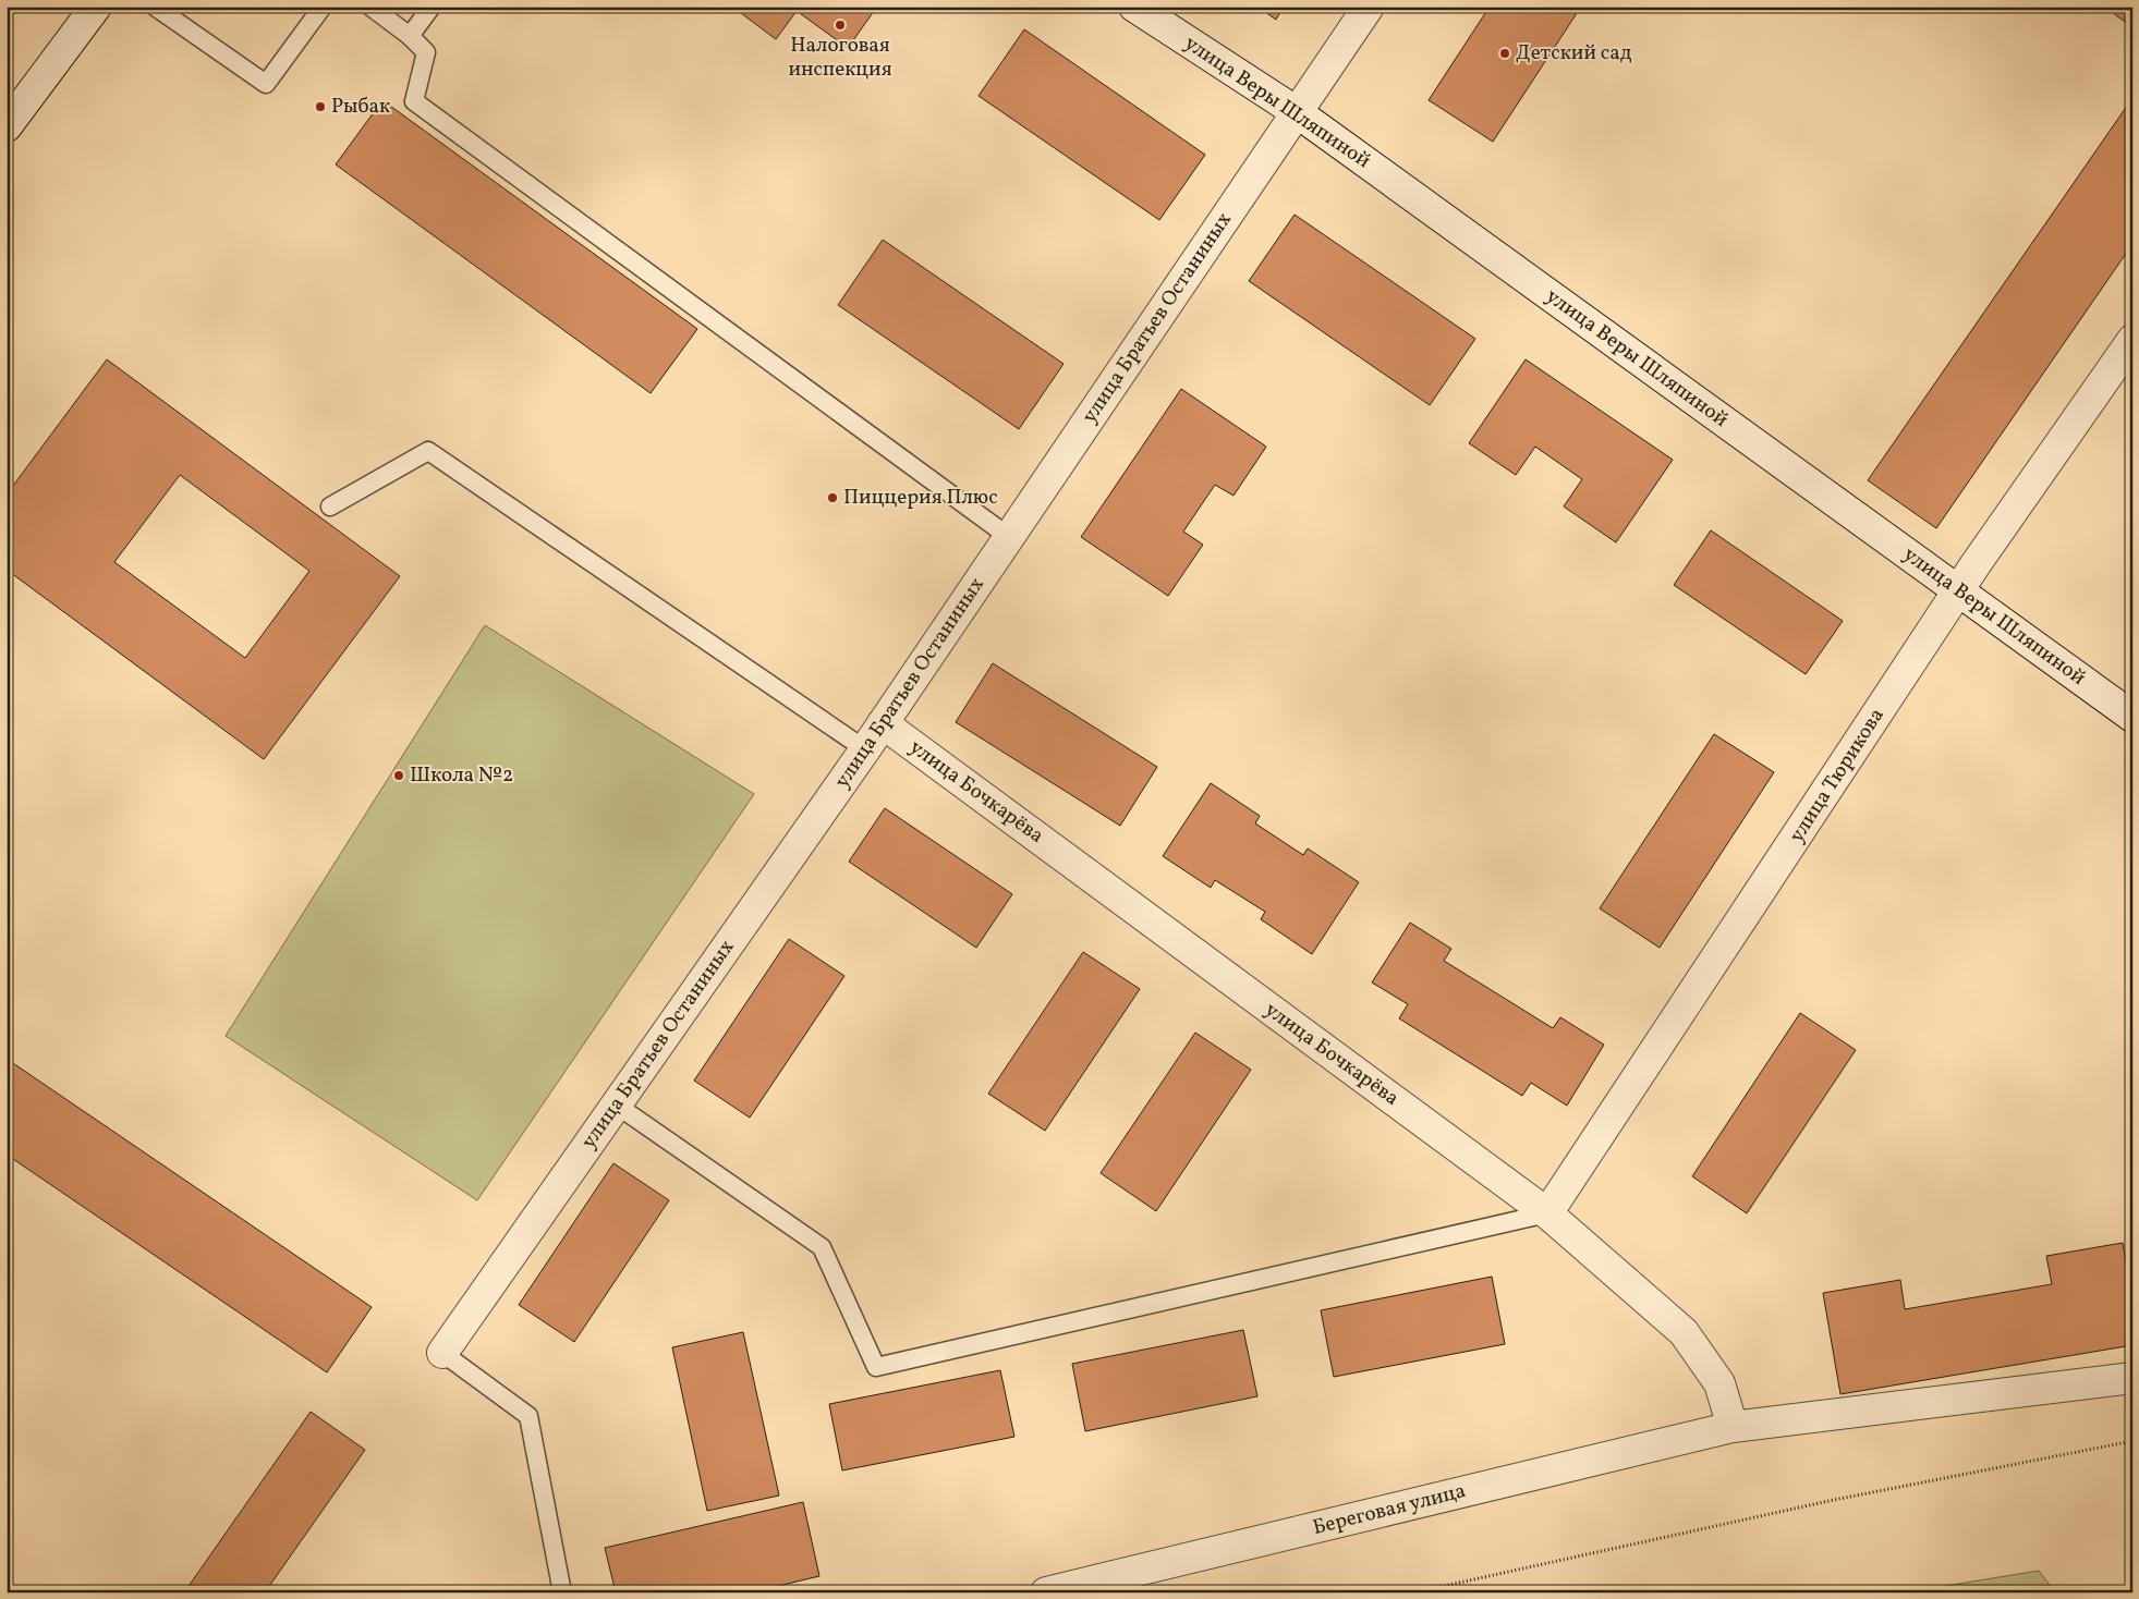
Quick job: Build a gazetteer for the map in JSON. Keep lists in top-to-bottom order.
{
  "streets": {
    "street": [
      "улица Веры Шляпиной",
      "улица Братьев Останиных",
      "улица Тюрикова",
      "улица Бочкарёва",
      "Береговая улица"
    ]
  },
  "crossings": [
    ["улица Веры Шляпиной", "улица Братьев Останиных"],
    ["улица Веры Шляпиной", "улица Тюрикова"],
    ["улица Братьев Останиных", "улица Бочкарёва"],
    ["улица Тюрикова", "улица Бочкарёва"],
    ["улица Бочкарёва", "Береговая улица"]
  ],
  "places": [
    "Налоговая инспекция",
    "Детский сад",
    "Рыбак",
    "Пиццерия Плюс",
    "Школа №2"
  ]
}
